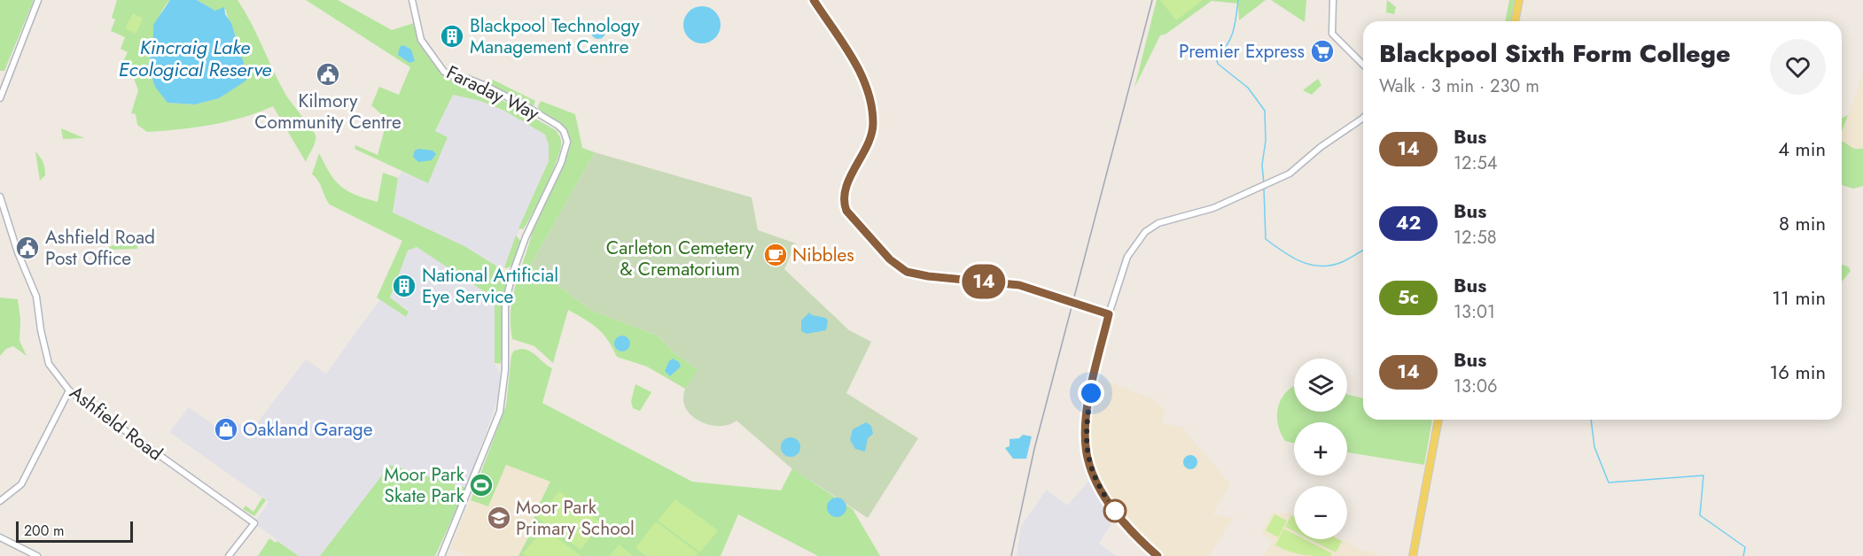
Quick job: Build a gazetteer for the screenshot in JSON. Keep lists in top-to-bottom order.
{
  "streets": {
    "street": ["Faraday Way", "Ashfield Road"]
  },
  "water": ["Kincraig Lake Ecological Reserve"],
  "parks": ["Carleton Cemetery & Crematorium"],
  "places": {
    "building": ["Blackpool Technology Management Centre", "National Artificial Eye Service"],
    "supermarket": ["Premier Express"],
    "public building": ["Kilmory Community Centre", "Ashfield Road Post Office"],
    "cafe": ["Nibbles"],
    "shop": ["Oakland Garage"],
    "sports": ["Moor Park Skate Park"],
    "school or university": ["Moor Park Primary School"]
  },
  "lines": ["bus line 14"],
  "scale_bar": "200 m",
  "page": {
    "on_map": "14",
    "heading": ["Blackpool Sixth Form College", "Walk · 3 min · 230 m"],
    "list": [
      {
        "mark": "14",
        "name": "Bus",
        "note": "12:54",
        "value": "4 min"
      },
      {
        "mark": "42",
        "name": "Bus",
        "note": "12:58",
        "value": "8 min"
      },
      {
        "mark": "5c",
        "name": "Bus",
        "note": "13:01",
        "value": "11 min"
      },
      {
        "mark": "14",
        "name": "Bus",
        "note": "13:06",
        "value": "16 min"
      }
    ],
    "map_buttons": ["+", "−"],
    "scale": "200 m"
  }
}
